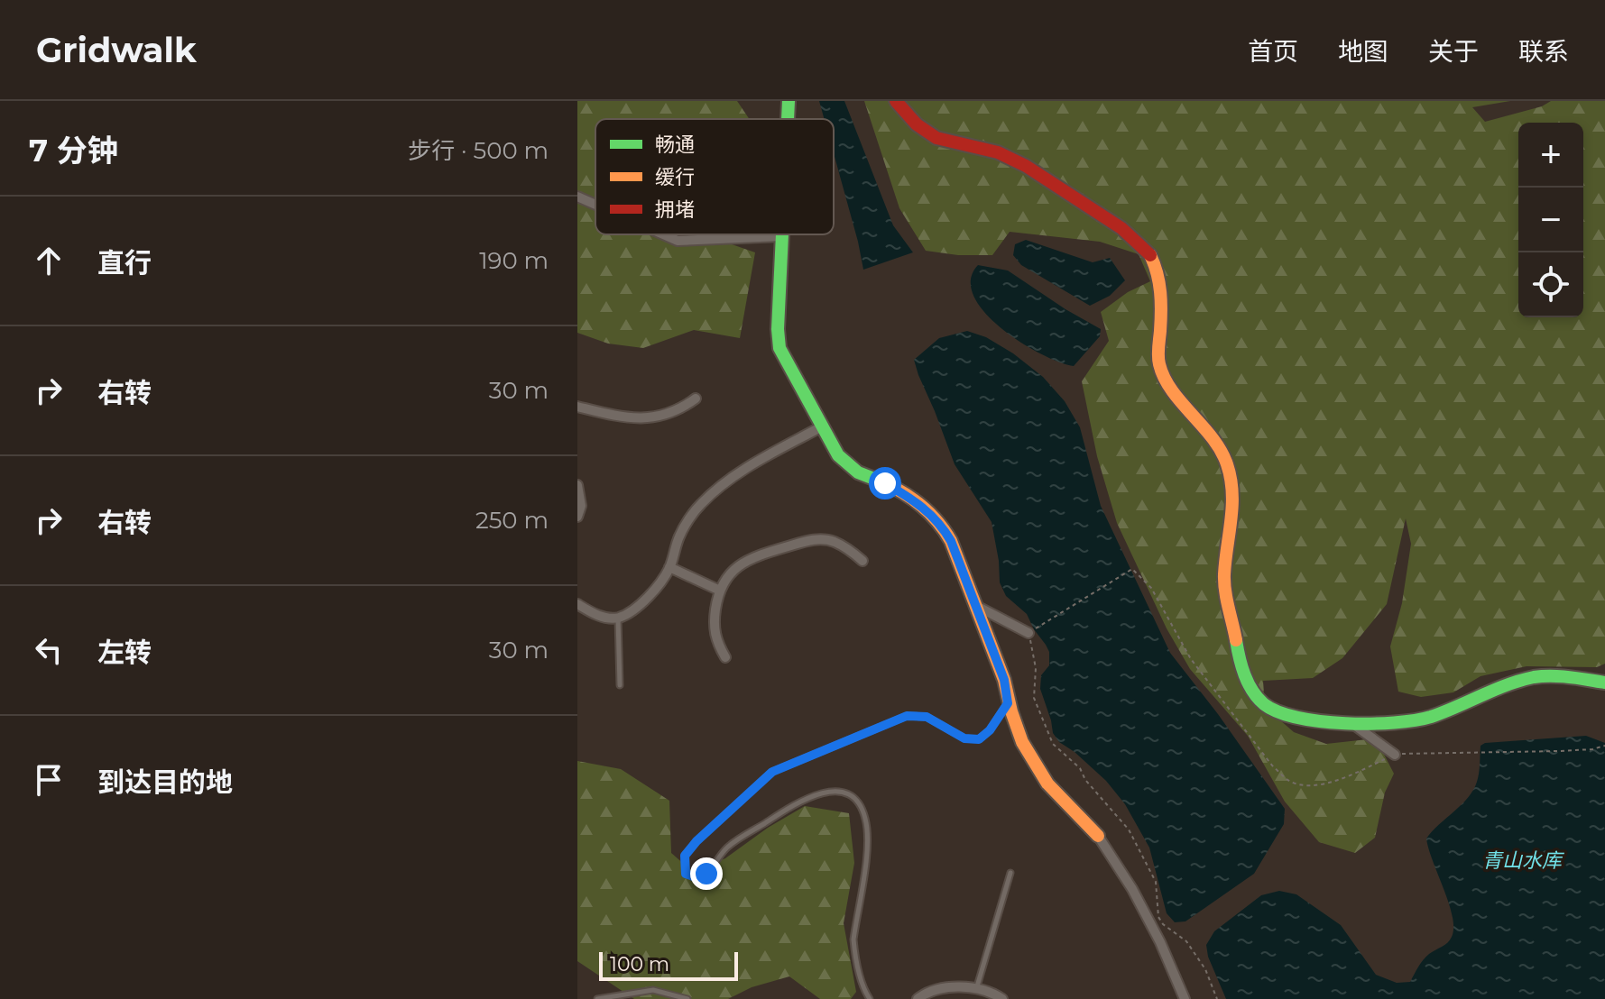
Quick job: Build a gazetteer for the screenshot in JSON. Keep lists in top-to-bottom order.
{
  "water": ["青山水库"],
  "legend": ["畅通", "缓行", "拥堵"],
  "scale_bar": "100 m",
  "page": {
    "header": "Gridwalk",
    "nav": [
      "首页",
      "地图",
      "关于",
      "联系"
    ],
    "heading": ["7 分钟", "步行 · 500 m"],
    "map_buttons": ["+", "−"],
    "list": [
      ["直行", "190 m"],
      ["右转", "30 m"],
      ["右转", "250 m"],
      ["左转", "30 m"],
      "到达目的地"
    ],
    "scale": "100 m"
  }
}
